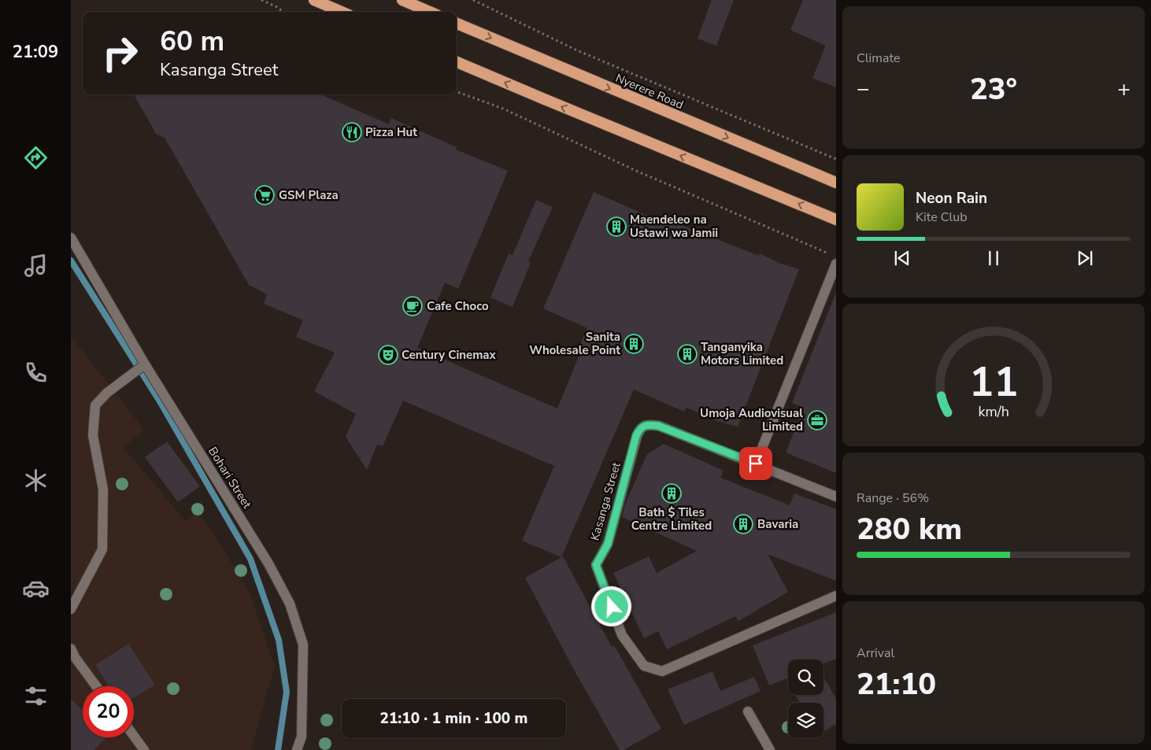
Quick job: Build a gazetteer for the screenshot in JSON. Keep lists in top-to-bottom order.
{
  "streets": {
    "highway": ["Nyerere Road"],
    "street": ["Bohari Street", "Kasanga Street"]
  },
  "places": {
    "restaurant": ["Pizza Hut"],
    "supermarket": ["GSM Plaza"],
    "building": [
      "Maendeleo na Ustawi wa Jamii",
      "Sanita Wholesale Point",
      "Tanganyika Motors Limited",
      "Bath $ Tiles Centre Limited",
      "Bavaria"
    ],
    "cafe": ["Cafe Choco"],
    "theatre": ["Century Cinemax"],
    "office": ["Umoja Audiovisual Limited"]
  },
  "page": {
    "tabs": "21:09",
    "tile": [
      "Climate",
      ["Range · 56%", "280 km"],
      ["Arrival", "21:10"]
    ],
    "turn": ["60 m", "Kasanga Street"],
    "heat": ["−", "23°", "+"],
    "song": ["Neon Rain", "Kite Club"],
    "limit": "20",
    "trip": "21:10 · 1 min · 100 m",
    "gauge": ["11", "km/h"]
  }
}
